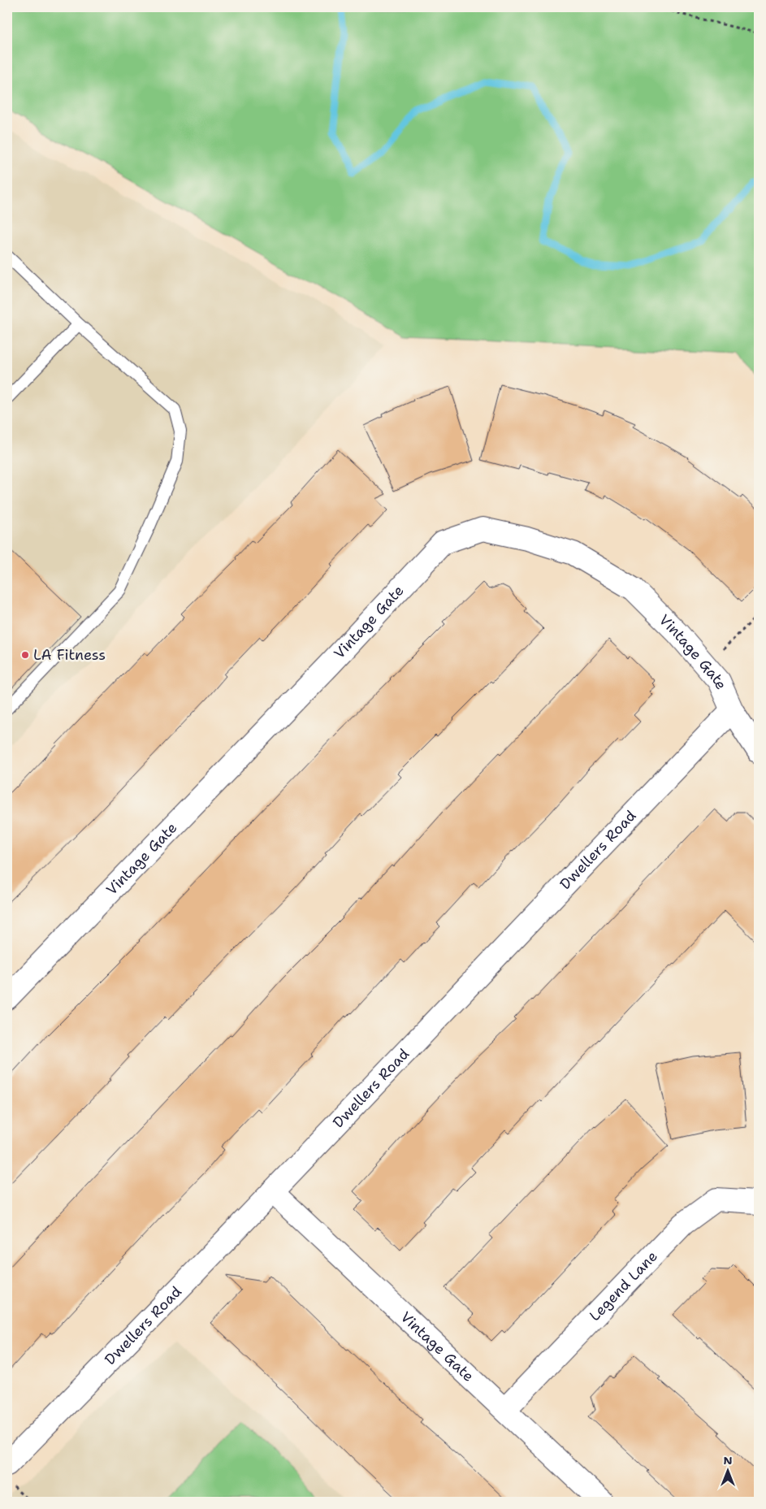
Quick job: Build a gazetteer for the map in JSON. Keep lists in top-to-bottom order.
{
  "streets": {
    "street": ["Vintage Gate", "Dwellers Road", "Legend Lane"]
  },
  "crossings": [
    ["Vintage Gate", "Dwellers Road"],
    ["Vintage Gate", "Legend Lane"]
  ],
  "places": ["LA Fitness"],
  "north": "top"
}
